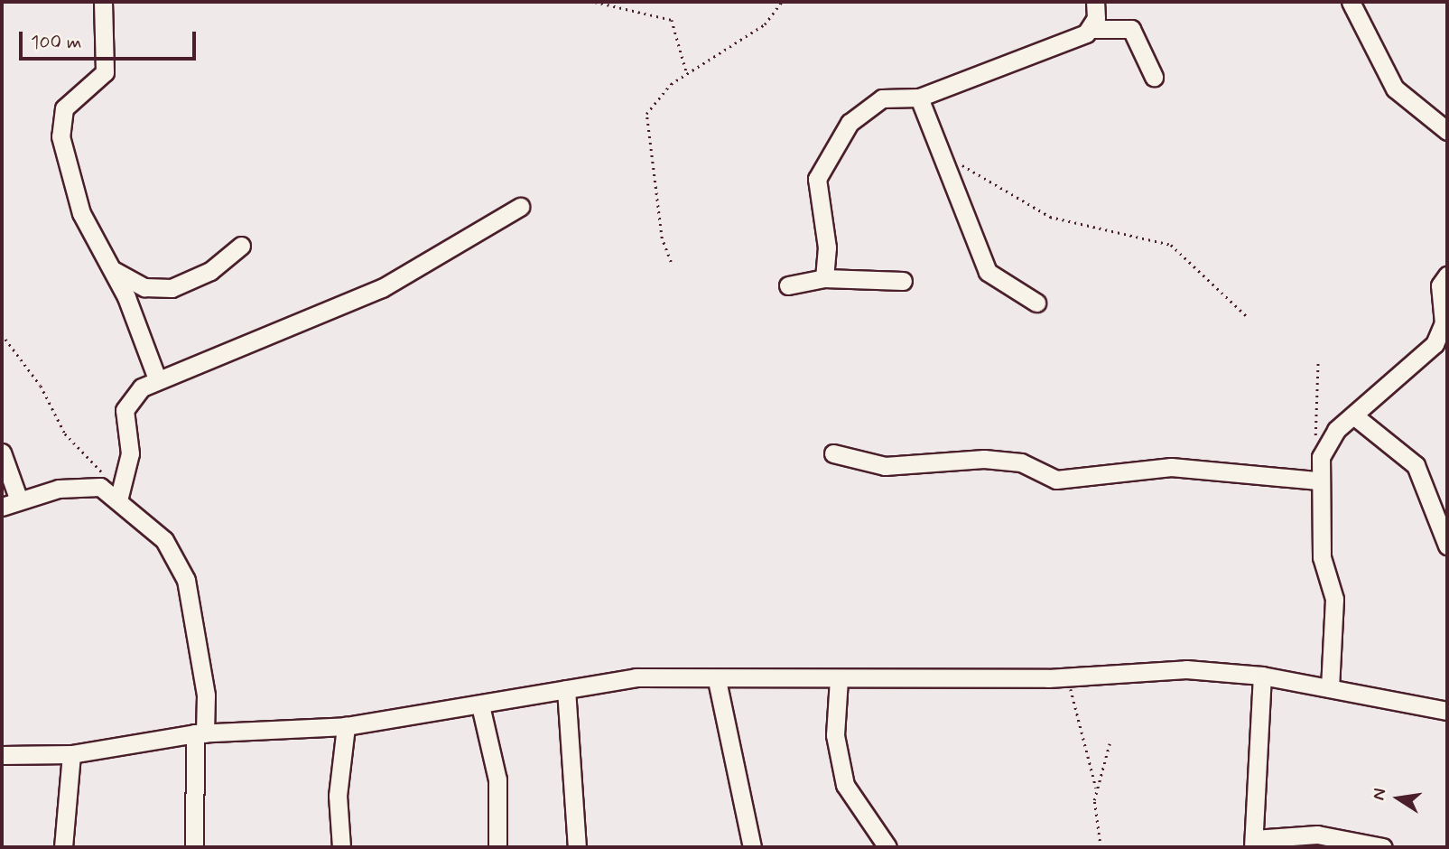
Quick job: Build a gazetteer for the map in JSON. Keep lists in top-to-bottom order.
{
  "scale_bar": "100 m",
  "north": "left"
}
